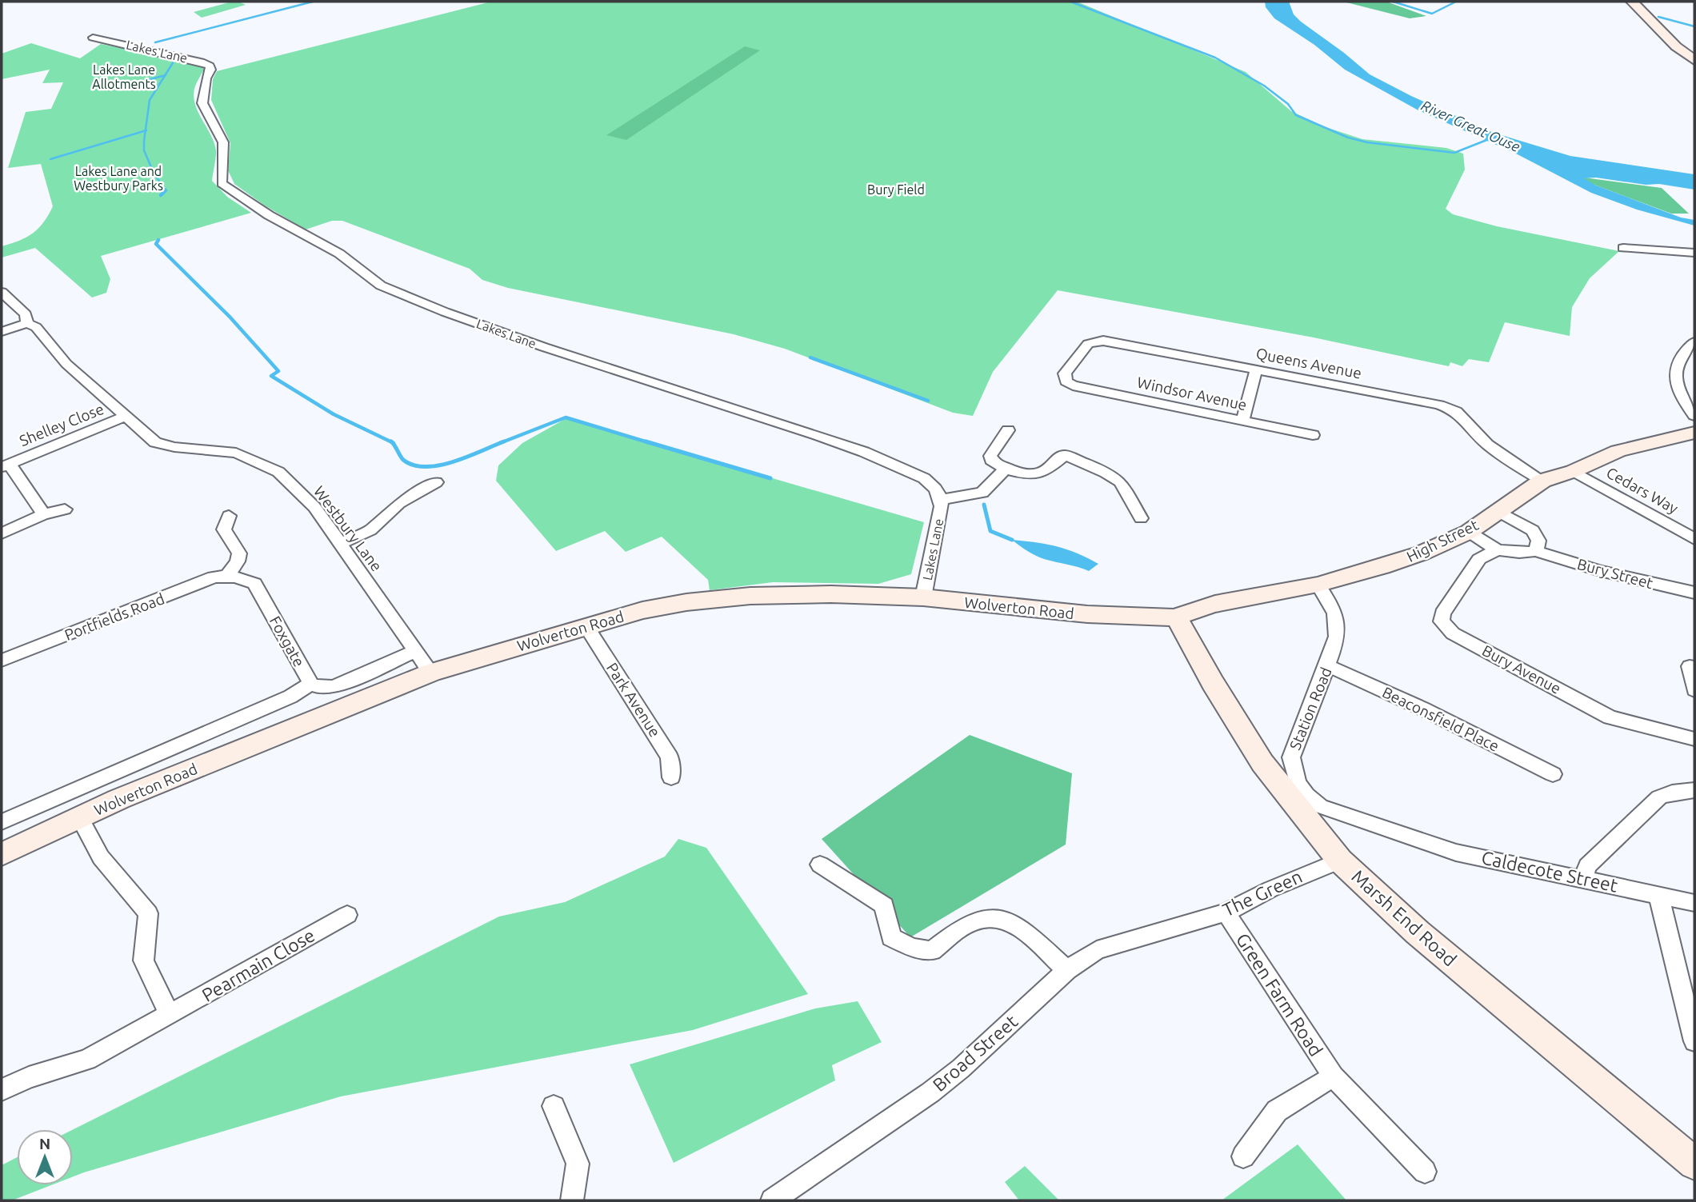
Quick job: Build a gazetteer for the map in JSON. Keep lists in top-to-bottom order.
{
  "streets": {
    "street": [
      "Lakes Lane",
      "Queens Avenue",
      "Windsor Avenue",
      "Shelley Close",
      "Cedars Way",
      "Westbury Lane",
      "High Street",
      "Bury Street",
      "Wolverton Road",
      "Portfields Road",
      "Foxgate",
      "Bury Avenue",
      "Park Avenue",
      "Station Road",
      "Beaconsfield Place",
      "Caldecote Street",
      "The Green",
      "Marsh End Road",
      "Pearmain Close",
      "Green Farm Road",
      "Broad Street"
    ]
  },
  "crossings": [
    ["Lakes Lane", "Wolverton Road"],
    ["Queens Avenue", "Windsor Avenue"],
    ["Queens Avenue", "High Street"],
    ["Shelley Close", "Westbury Lane"],
    ["Cedars Way", "High Street"],
    ["Westbury Lane", "Wolverton Road"],
    ["Westbury Lane", "Foxgate"],
    ["High Street", "Bury Street"],
    ["High Street", "Wolverton Road"],
    ["High Street", "Station Road"],
    ["High Street", "Marsh End Road"],
    ["Bury Street", "Bury Avenue"],
    ["Wolverton Road", "Foxgate"],
    ["Wolverton Road", "Park Avenue"],
    ["Wolverton Road", "Marsh End Road"],
    ["Portfields Road", "Foxgate"],
    ["Station Road", "Beaconsfield Place"],
    ["Station Road", "Caldecote Street"],
    ["The Green", "Marsh End Road"],
    ["The Green", "Green Farm Road"],
    ["The Green", "Broad Street"]
  ],
  "water": ["River Great Ouse"],
  "parks": ["Lakes Lane Allotments", "Lakes Lane and Westbury Parks", "Bury Field"],
  "north": "top"
}
